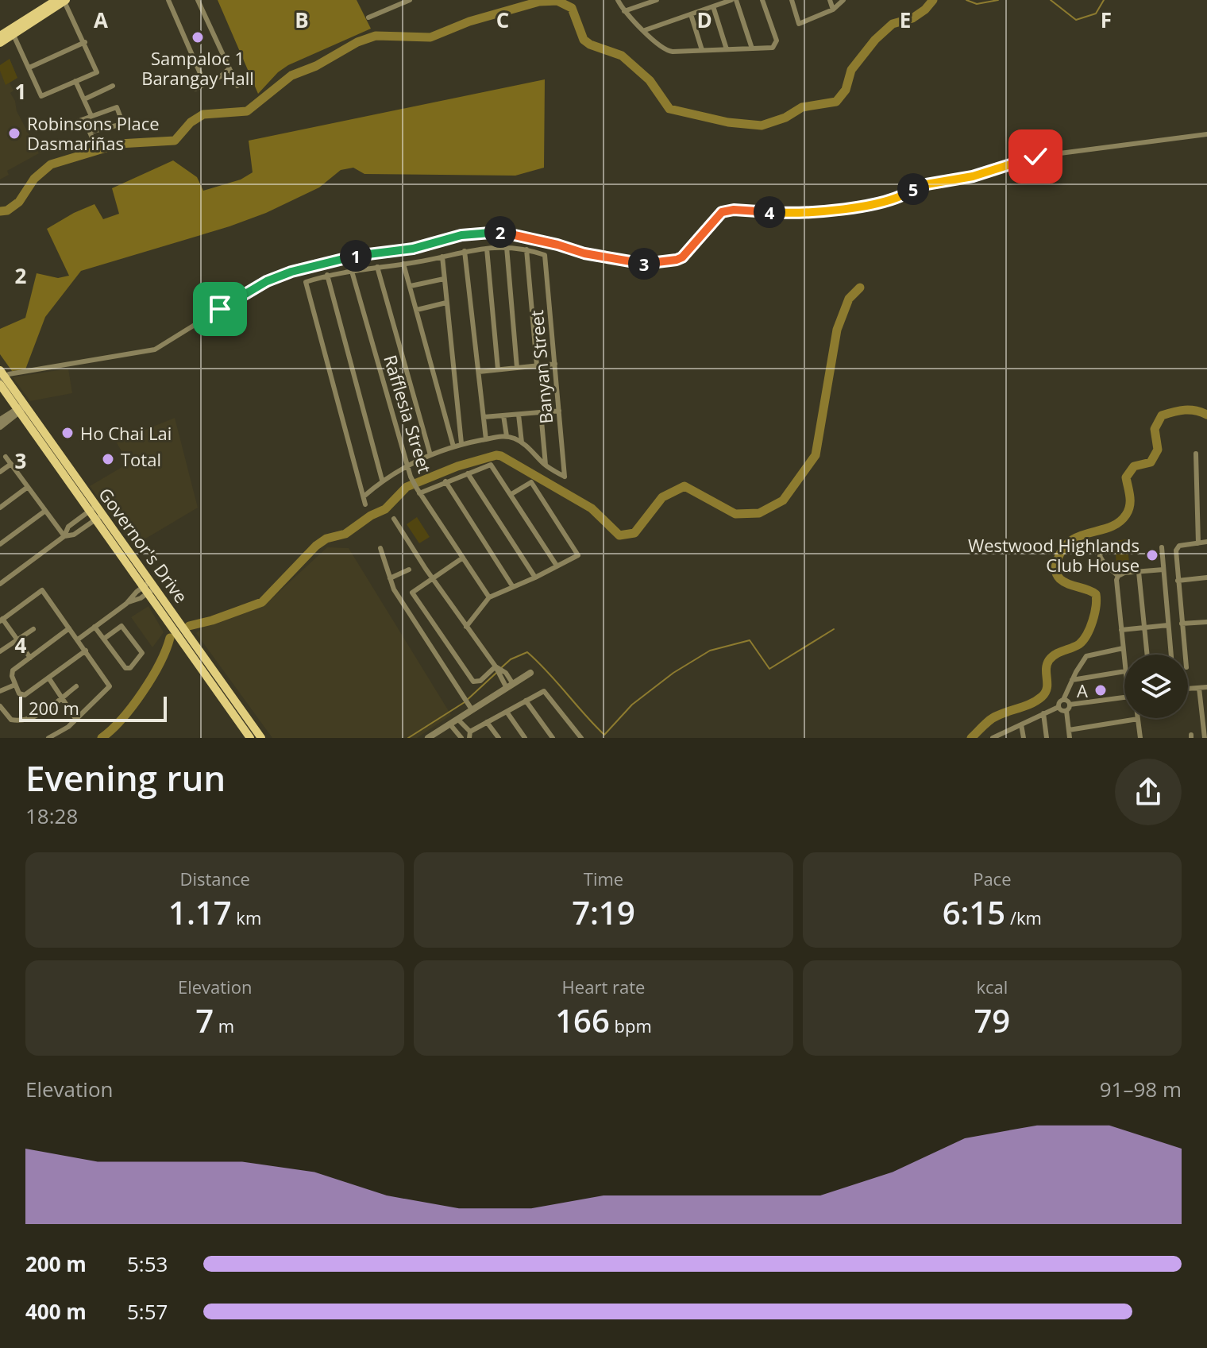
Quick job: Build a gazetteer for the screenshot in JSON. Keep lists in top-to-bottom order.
{
  "streets": {
    "main road": ["Governor's Drive"],
    "street": ["Banyan Street", "Rafflesia Street"]
  },
  "places": [
    "Sampaloc 1 Barangay Hall",
    "Robinsons Place Dasmariñas",
    "Ho Chai Lai",
    "Total",
    "Westwood Highlands Club House",
    "A"
  ],
  "scale_bar": "200 m",
  "page": {
    "pins": [
      "5",
      "4",
      "2",
      "1",
      "3"
    ],
    "scale": "200 m",
    "heading": ["Evening run", "18:28"],
    "stats": [
      ["Distance", "1.17 km"],
      ["Time", "7:19"],
      ["Pace", "6:15 /km"],
      ["Elevation", "7 m"],
      ["Heart rate", "166 bpm"],
      ["kcal", "79"]
    ],
    "chart": ["Elevation", "91–98 m"],
    "list": [
      {
        "name": "200 m",
        "note": "5:53"
      },
      {
        "name": "400 m",
        "note": "5:57"
      }
    ]
  },
  "grid": {
    "columns": [
      "A",
      "B",
      "C",
      "D",
      "E",
      "F"
    ],
    "rows": [
      "1",
      "2",
      "3",
      "4"
    ]
  }
}
